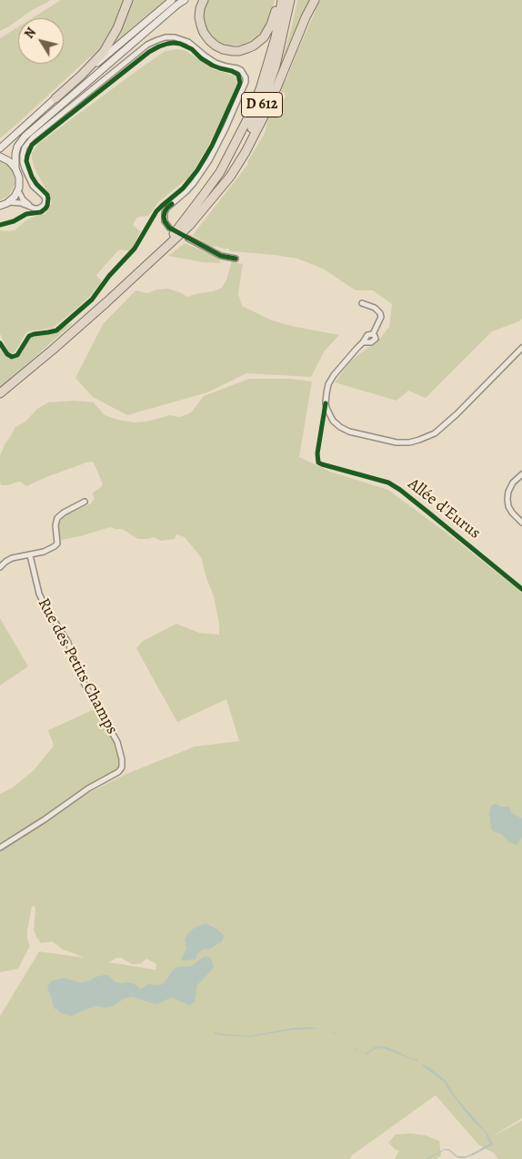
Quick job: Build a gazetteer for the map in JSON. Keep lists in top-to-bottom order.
{
  "streets": {
    "highway": ["D 612"],
    "street": ["Rue des Petits Champs"],
    "cycle path": ["Allée d'Eurus"]
  },
  "north": "top left"
}
